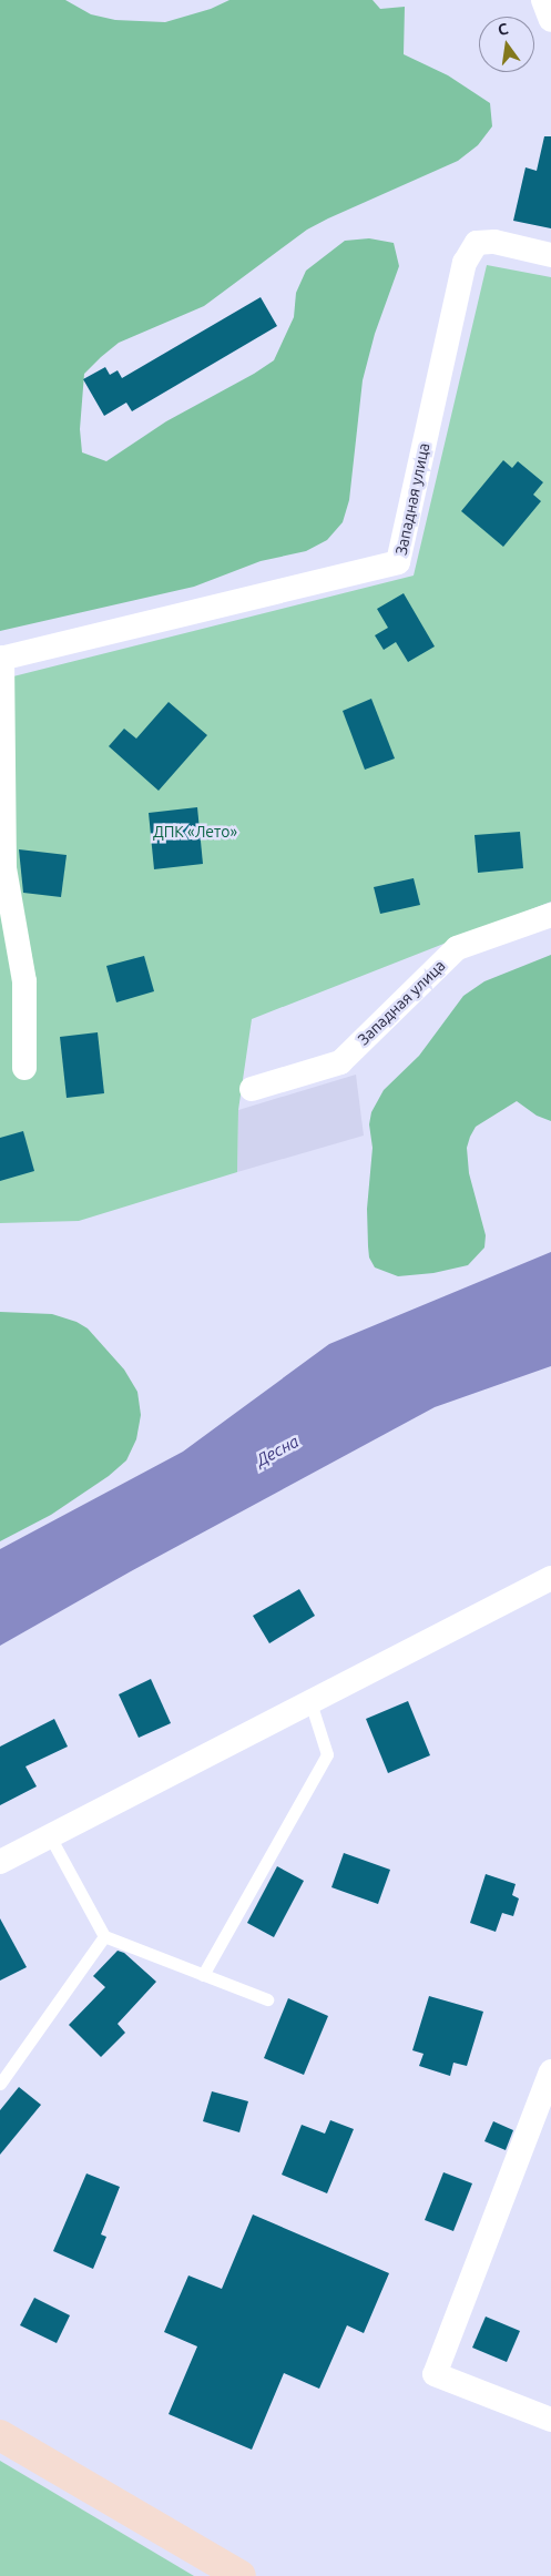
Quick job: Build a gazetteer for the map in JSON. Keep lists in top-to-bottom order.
{
  "streets": {
    "street": ["Западная улица"]
  },
  "water": ["Десна"],
  "parks": ["ДПК «Лето»"],
  "north": "top"
}
